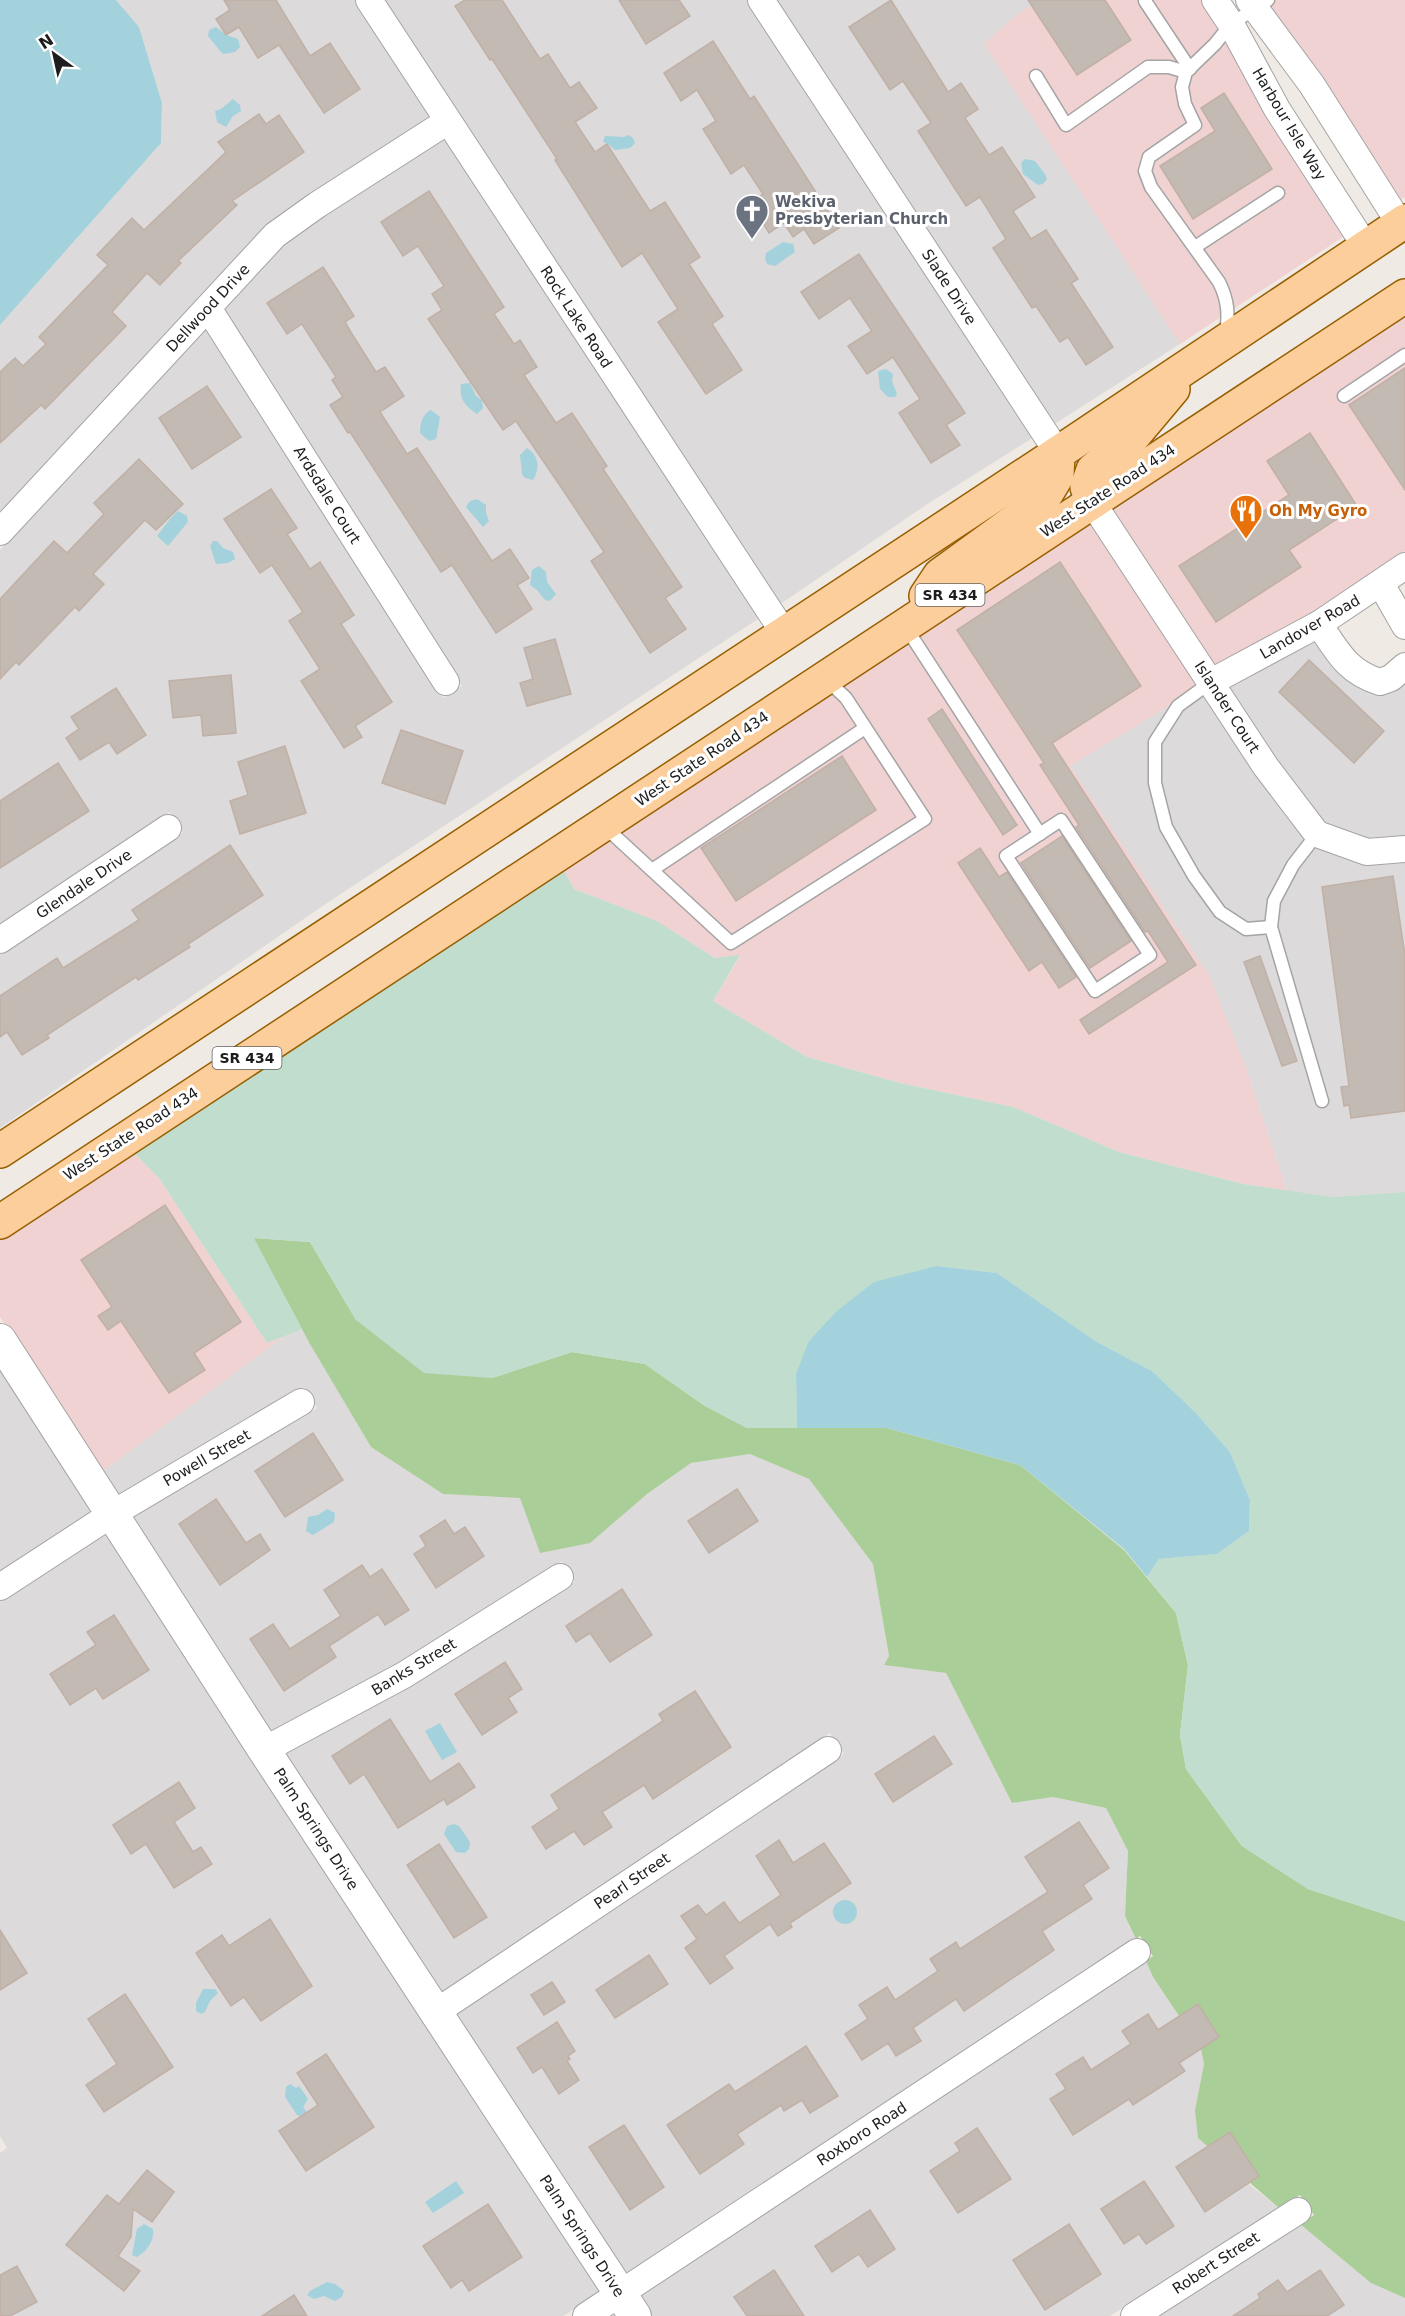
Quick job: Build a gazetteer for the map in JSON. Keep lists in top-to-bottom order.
{
  "streets": {
    "main road": ["West State Road 434", "SR 434"],
    "street": [
      "Harbour Isle Way",
      "Slade Drive",
      "Dellwood Drive",
      "Rock Lake Road",
      "Ardsdale Court",
      "Landover Road",
      "Islander Court",
      "Glendale Drive",
      "Powell Street",
      "Banks Street",
      "Palm Springs Drive",
      "Pearl Street",
      "Roxboro Road",
      "Robert Street"
    ]
  },
  "crossings": [
    ["Dellwood Drive", "Rock Lake Road"],
    ["Dellwood Drive", "Ardsdale Court"],
    ["West State Road 434", "Islander Court"],
    ["Landover Road", "Islander Court"],
    ["Powell Street", "Palm Springs Drive"],
    ["Banks Street", "Palm Springs Drive"],
    ["Palm Springs Drive", "Pearl Street"],
    ["Palm Springs Drive", "Roxboro Road"]
  ],
  "places": {
    "church": ["Wekiva Presbyterian Church"],
    "restaurant": ["Oh My Gyro"]
  },
  "north": "top left"
}
